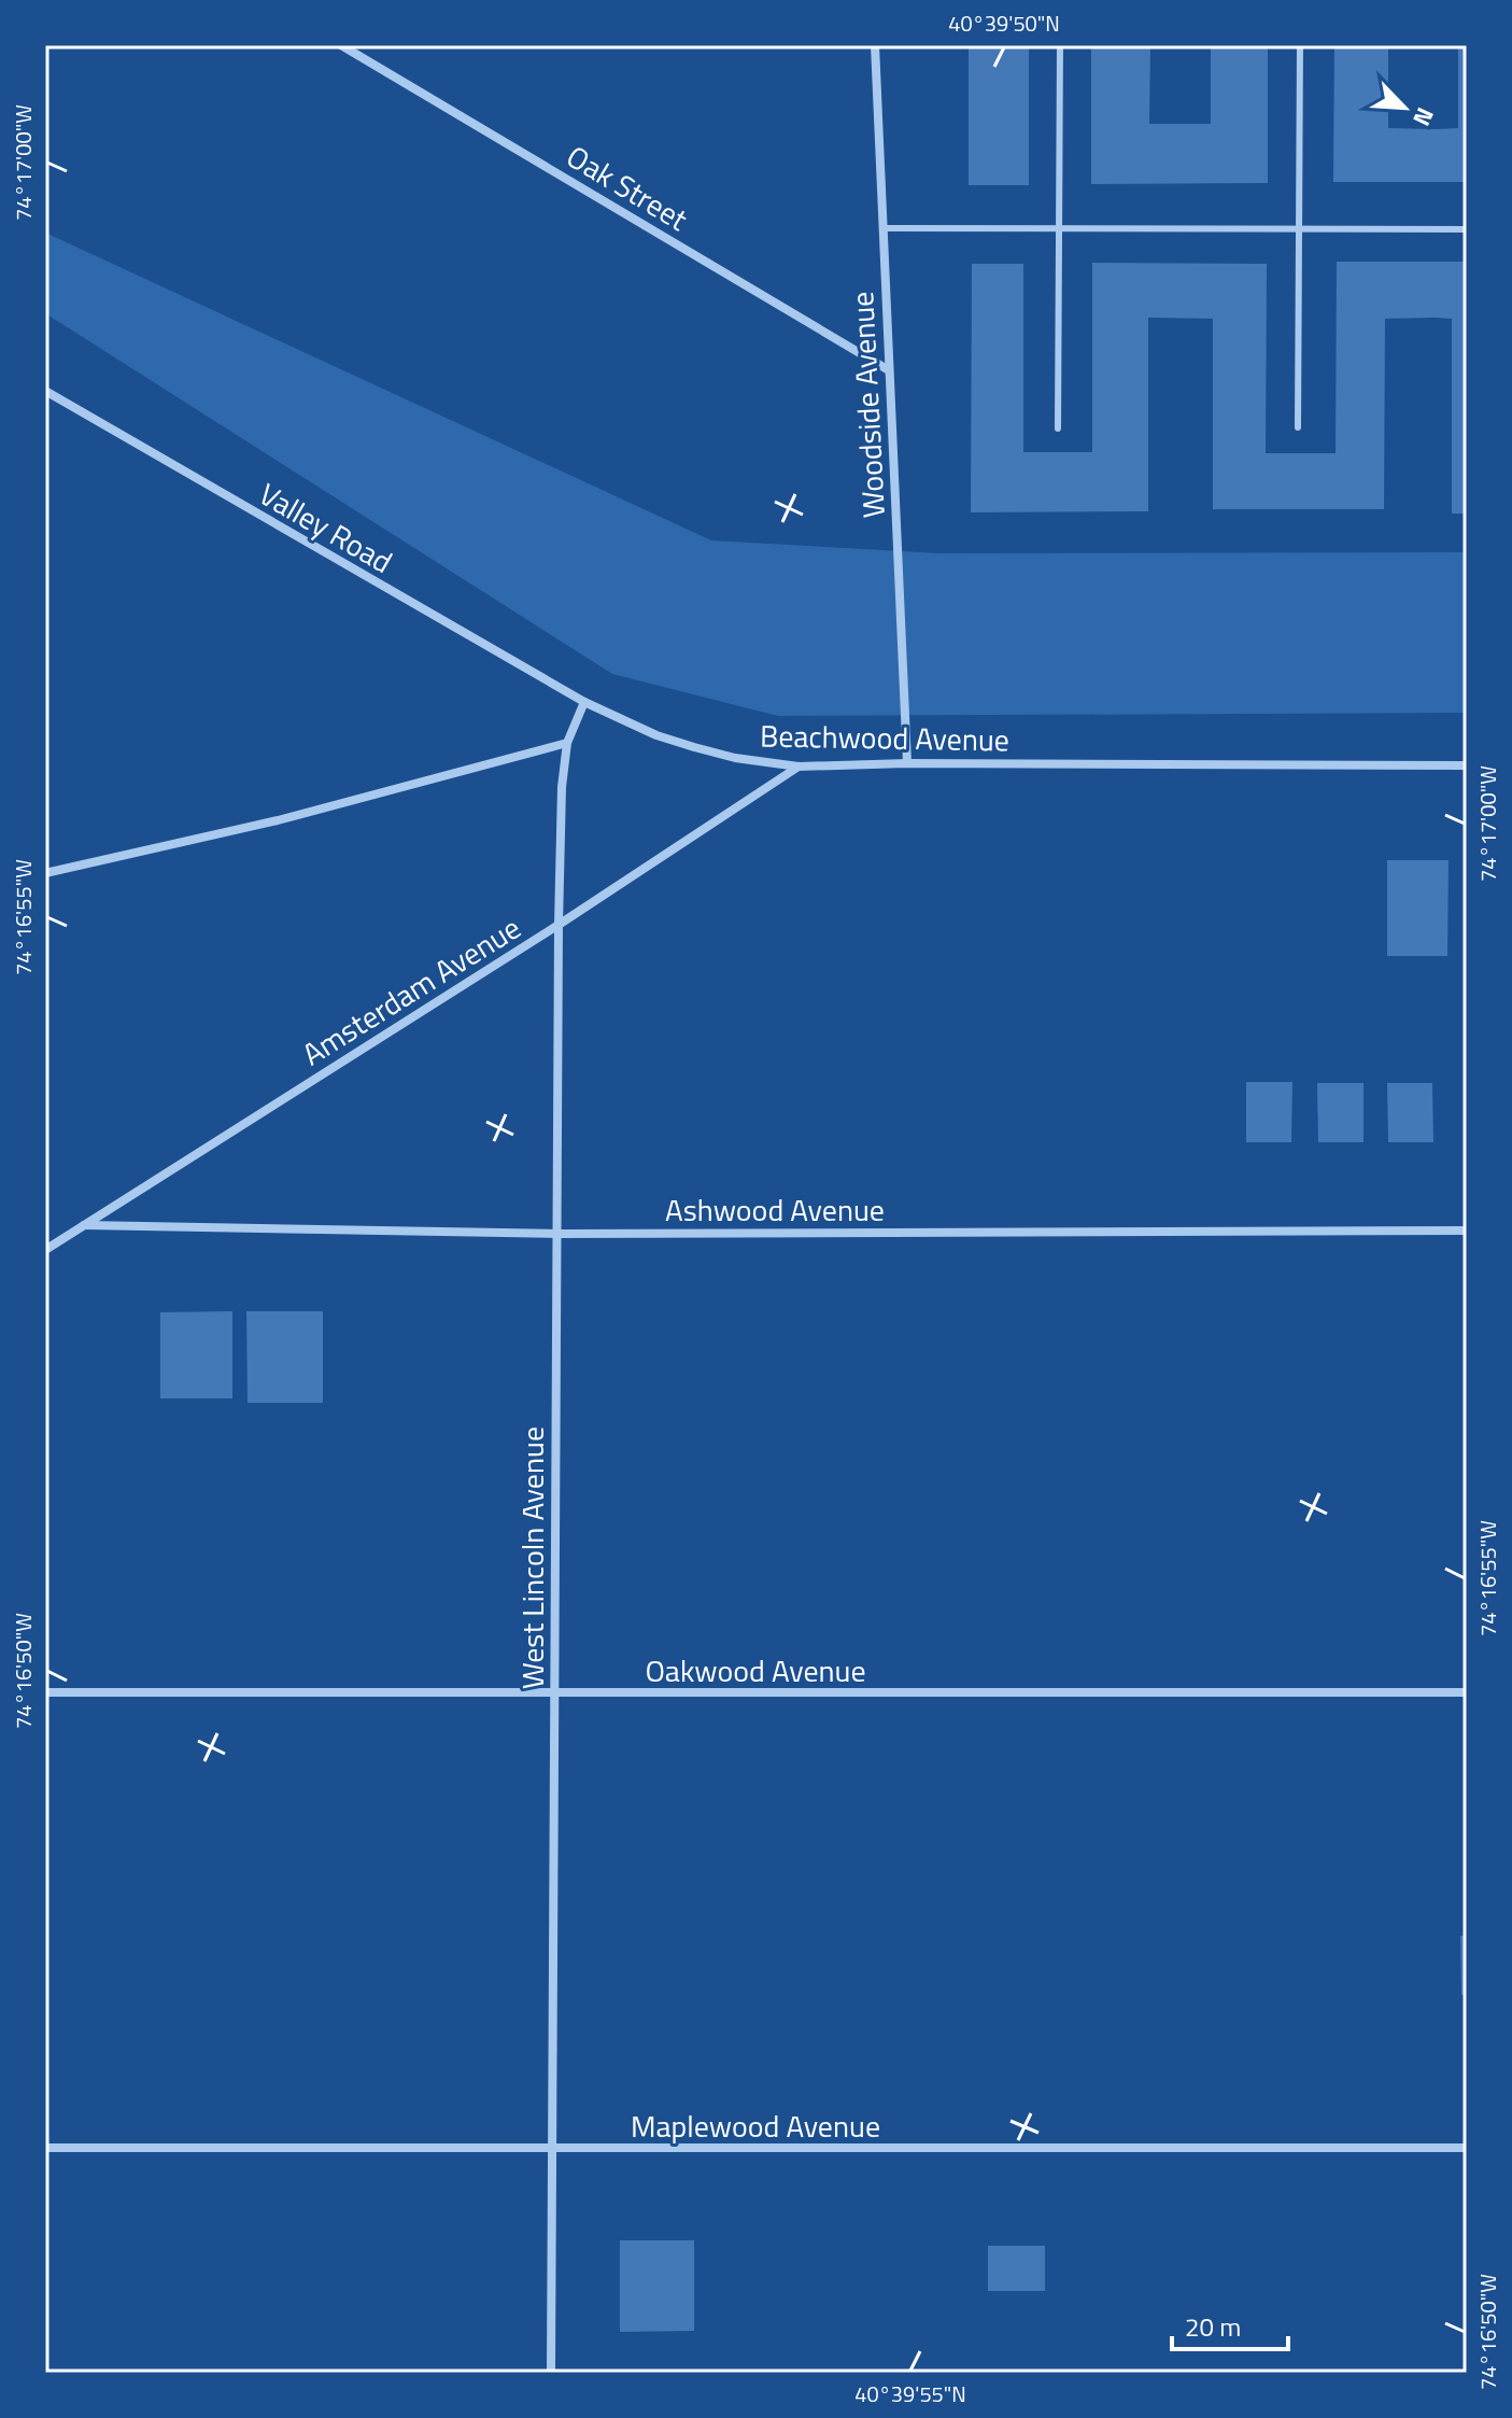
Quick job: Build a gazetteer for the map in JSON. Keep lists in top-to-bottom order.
{
  "streets": {
    "street": [
      "Oak Street",
      "Woodside Avenue",
      "Valley Road",
      "Beachwood Avenue",
      "Amsterdam Avenue",
      "Ashwood Avenue",
      "West Lincoln Avenue",
      "Oakwood Avenue",
      "Maplewood Avenue"
    ]
  },
  "crossings": [
    ["Oak Street", "Woodside Avenue"],
    ["Woodside Avenue", "Beachwood Avenue"],
    ["Valley Road", "Beachwood Avenue"],
    ["Beachwood Avenue", "Amsterdam Avenue"],
    ["Amsterdam Avenue", "Ashwood Avenue"],
    ["Amsterdam Avenue", "West Lincoln Avenue"],
    ["Ashwood Avenue", "West Lincoln Avenue"],
    ["West Lincoln Avenue", "Oakwood Avenue"],
    ["West Lincoln Avenue", "Maplewood Avenue"]
  ],
  "scale_bar": "20 m",
  "north": "bottom right",
  "coordinates": [
    "40°39'50\"N",
    "74°17'00\"W",
    "74°16'55\"W",
    "74°16'50\"W",
    "40°39'55\"N"
  ]
}
